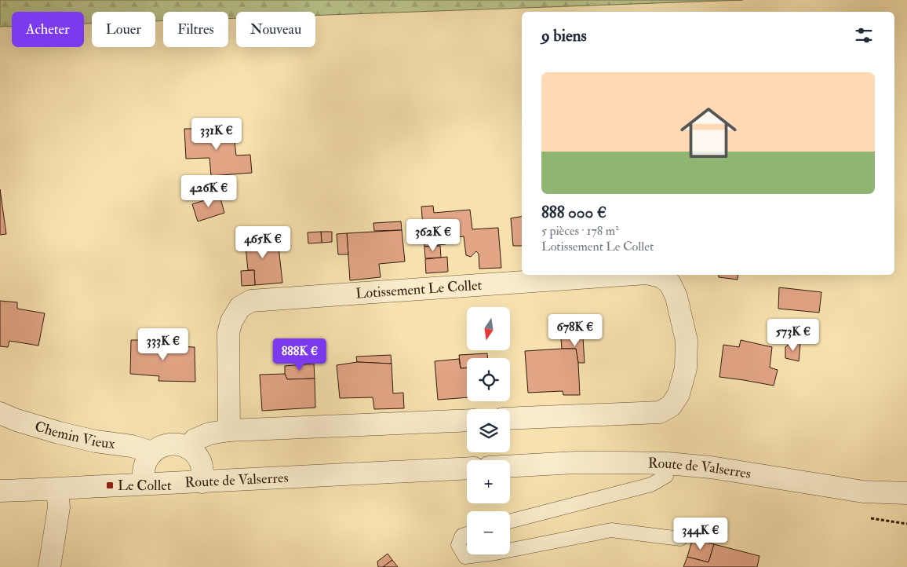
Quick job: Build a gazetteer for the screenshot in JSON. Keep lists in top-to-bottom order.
{
  "streets": {
    "street": ["Lotissement Le Collet", "Chemin Vieux", "Route de Valserres"]
  },
  "places": {
    "transit": ["Le Collet"]
  },
  "north": "bottom",
  "page": {
    "chip": [
      "Acheter",
      "Louer",
      "Filtres",
      "Nouveau"
    ],
    "heading": "9 biens",
    "list": [
      {
        "name": "888 000 €",
        "note": "5 pièces · 178 m² · Lotissement Le Collet"
      }
    ],
    "price": [
      "331K €",
      "426K €",
      "362K €",
      "465K €",
      "678K €",
      "573K €",
      "333K €",
      "888K €",
      "344K €"
    ],
    "map_buttons": ["+", "−"]
  }
}
